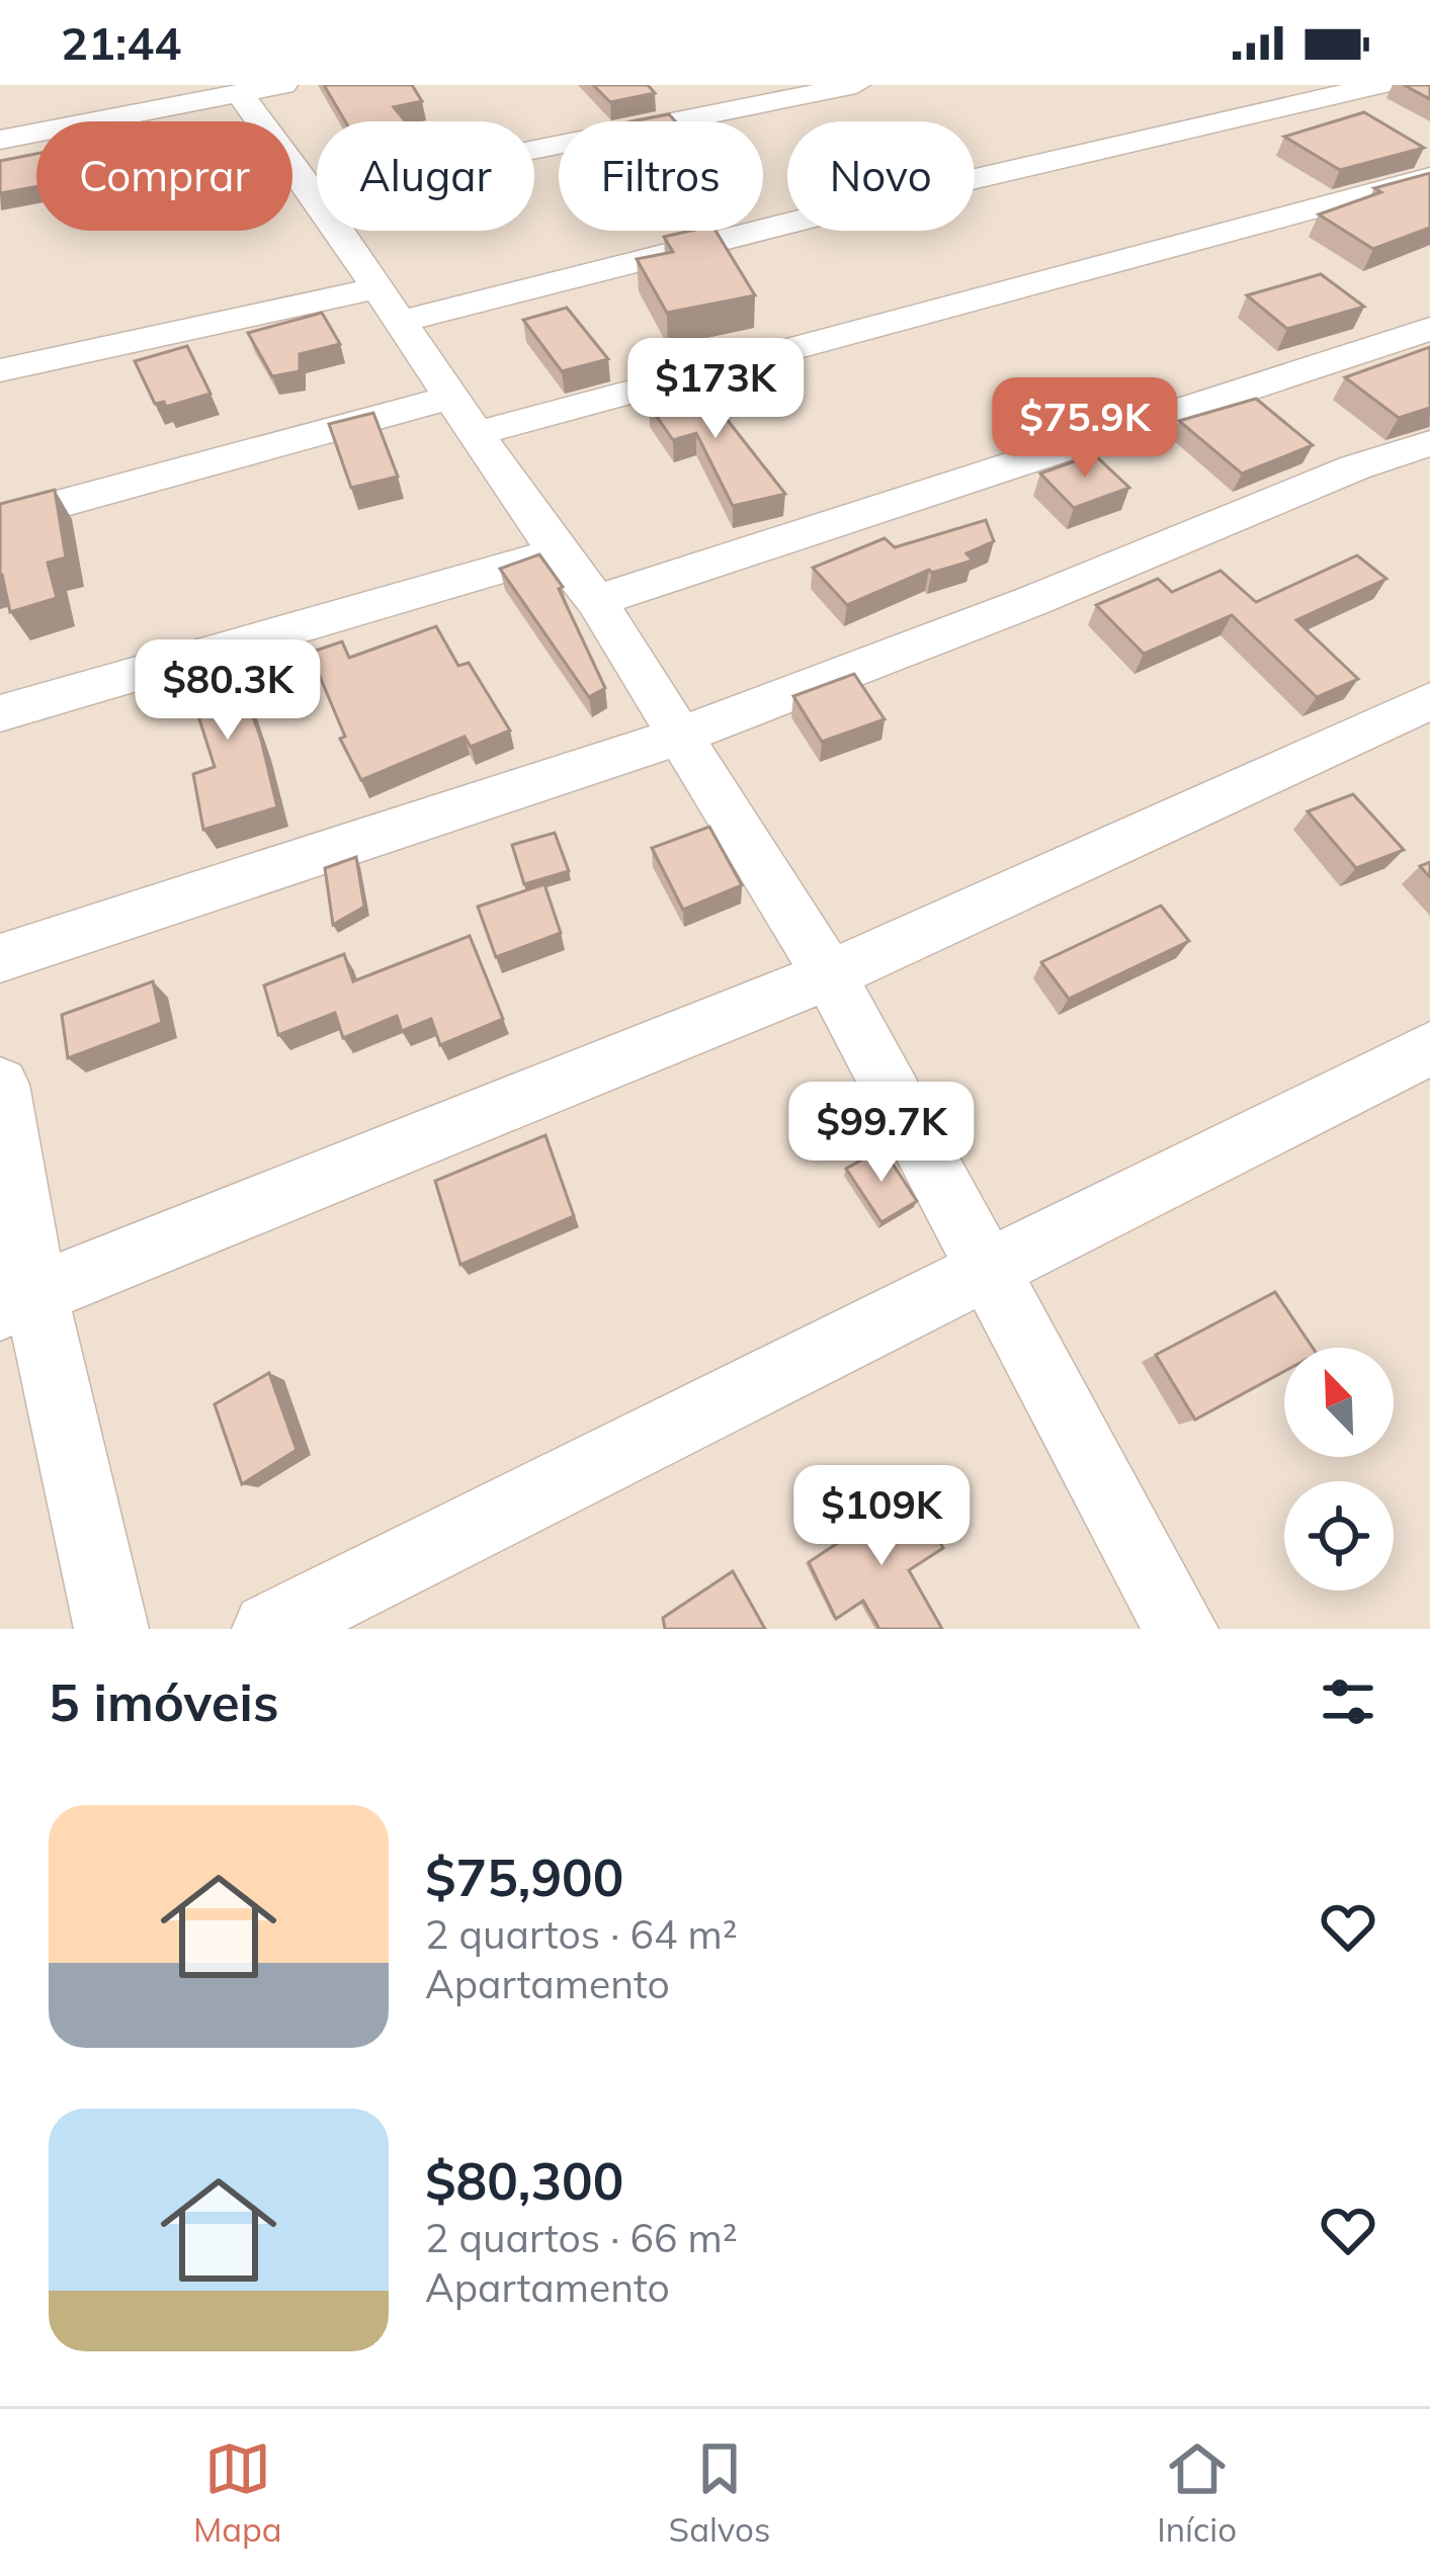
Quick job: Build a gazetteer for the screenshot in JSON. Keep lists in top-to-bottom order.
{
  "north": "top left",
  "page": {
    "status": "21:44",
    "chip": [
      "Comprar",
      "Alugar",
      "Filtros",
      "Novo"
    ],
    "price": [
      "$173K",
      "$75.9K",
      "$80.3K",
      "$99.7K",
      "$109K"
    ],
    "heading": "5 imóveis",
    "list": [
      {
        "name": "$75,900",
        "note": "2 quartos · 64 m² · Apartamento"
      },
      {
        "name": "$80,300",
        "note": "2 quartos · 66 m² · Apartamento"
      }
    ],
    "tabs": ["Mapa", "Salvos", "Início"]
  }
}
